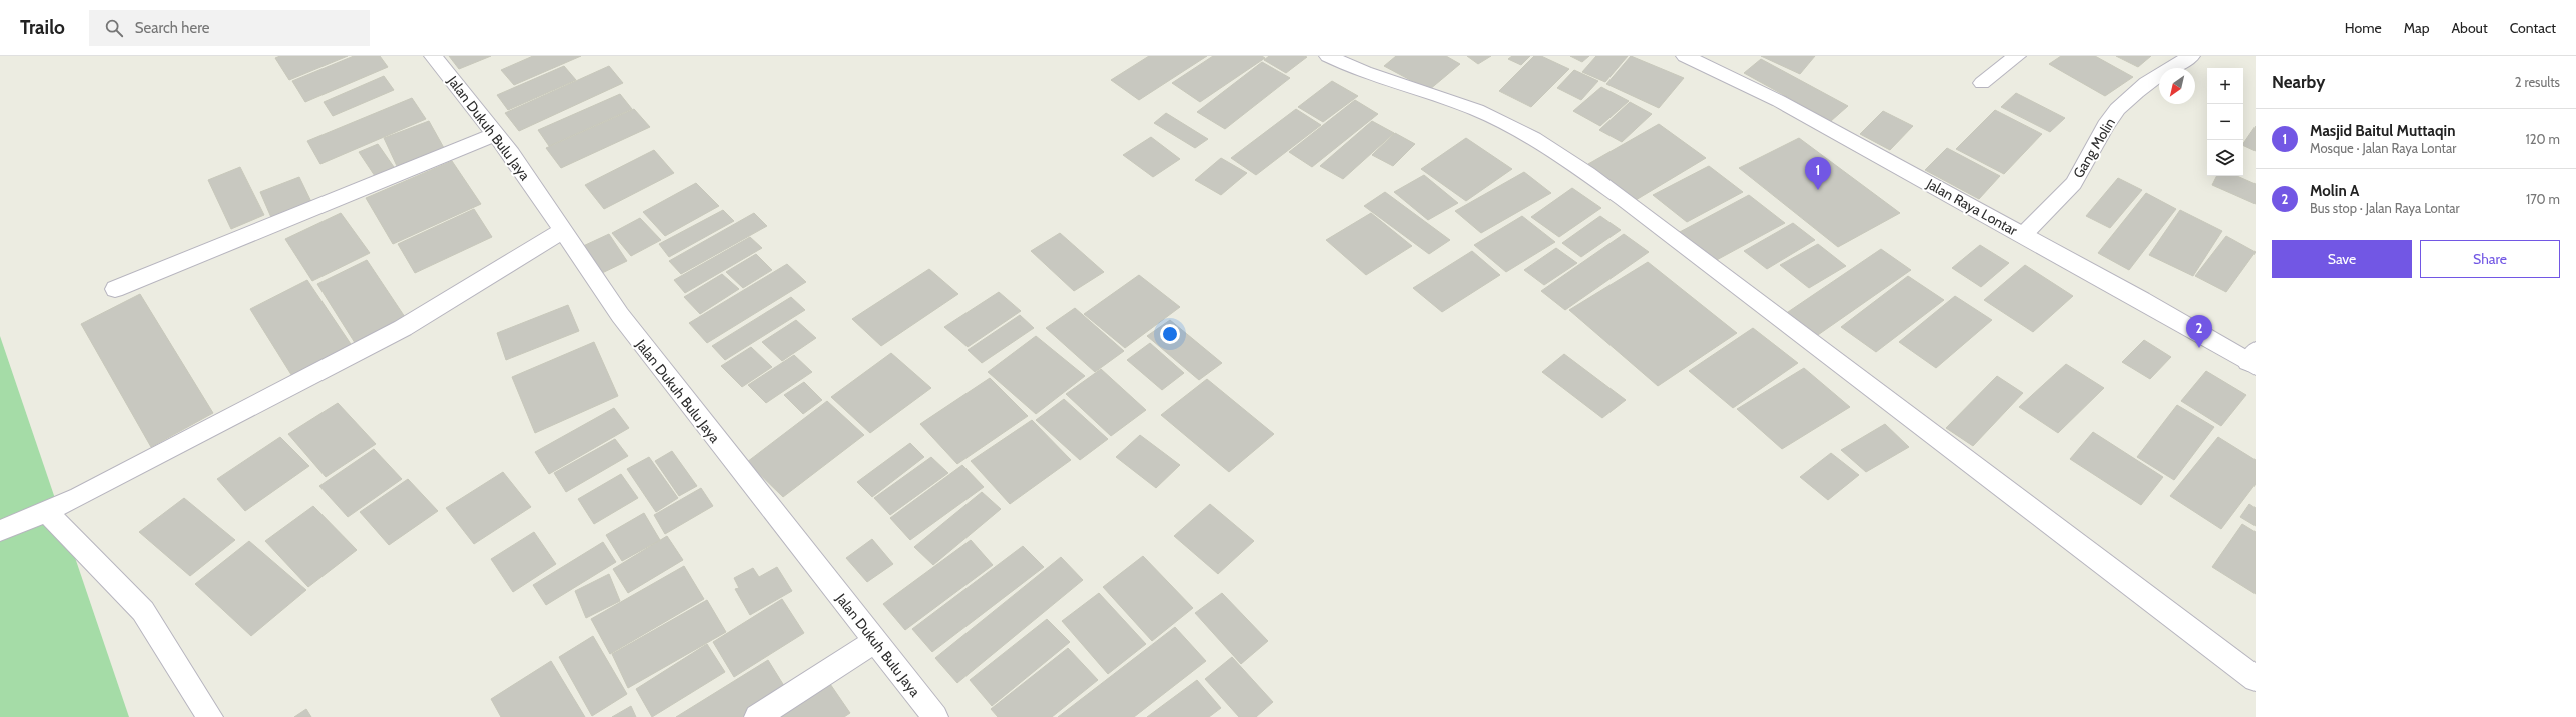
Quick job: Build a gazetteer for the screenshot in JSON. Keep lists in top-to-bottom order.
{
  "streets": {
    "street": ["Jalan Dukuh Bulu Jaya", "Gang Molin", "Jalan Raya Lontar"]
  },
  "crossings": [
    ["Gang Molin", "Jalan Raya Lontar"]
  ],
  "north": "bottom left",
  "page": {
    "header": "Trailo",
    "search": "Search here",
    "nav": [
      "Home",
      "Map",
      "About",
      "Contact"
    ],
    "heading": ["Nearby", "2 results"],
    "map_buttons": ["+", "−"],
    "list": [
      {
        "mark": "1",
        "name": "Masjid Baitul Muttaqin",
        "note": "Mosque · Jalan Raya Lontar",
        "value": "120 m"
      },
      {
        "mark": "2",
        "name": "Molin A",
        "note": "Bus stop · Jalan Raya Lontar",
        "value": "170 m"
      }
    ],
    "pins": ["1", "2"],
    "buttons": ["Save", "Share"]
  }
}
